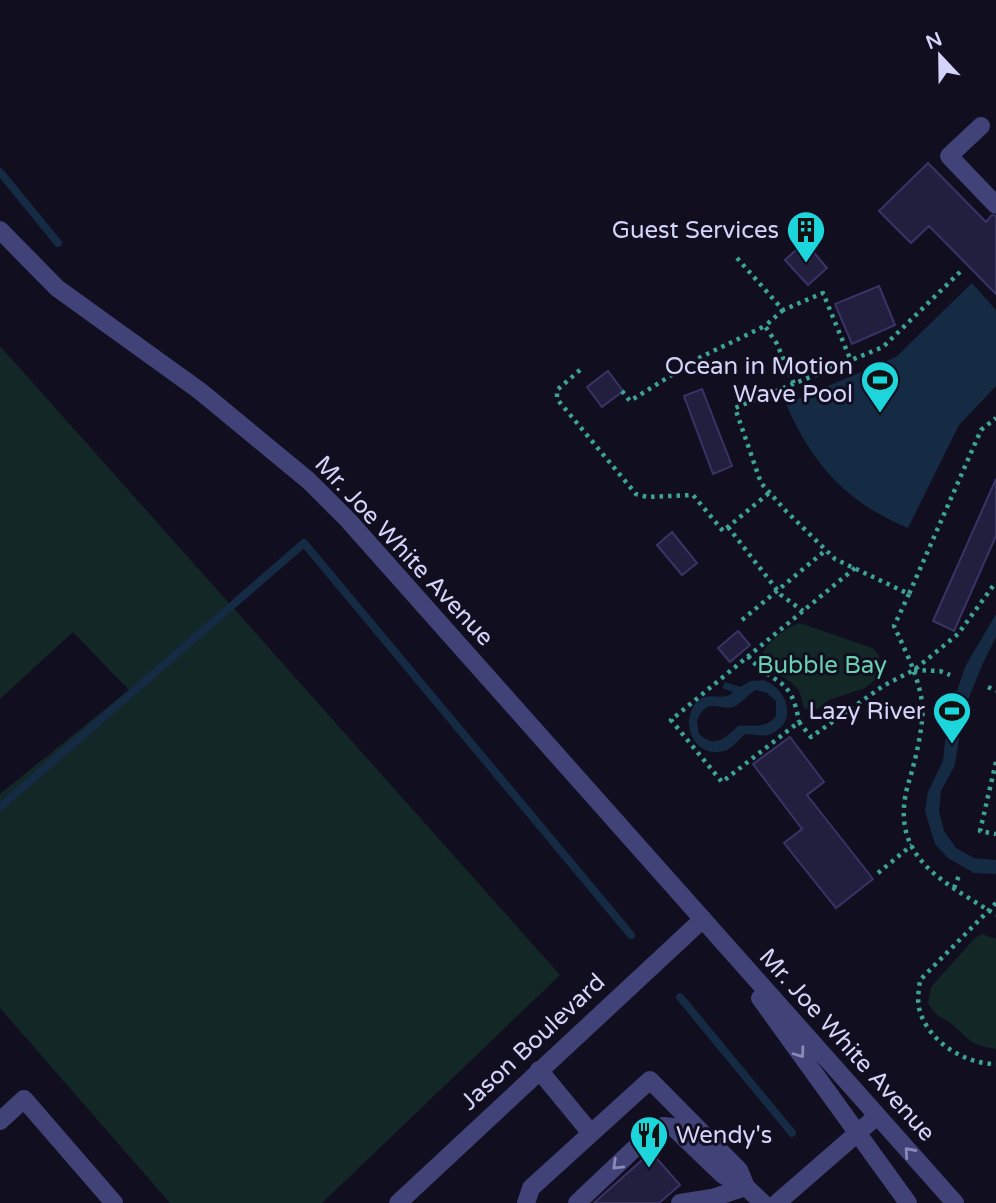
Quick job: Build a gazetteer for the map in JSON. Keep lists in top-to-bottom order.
{
  "streets": {
    "street": ["Mr. Joe White Avenue", "Jason Boulevard"]
  },
  "crossings": [
    ["Mr. Joe White Avenue", "Jason Boulevard"]
  ],
  "parks": ["Bubble Bay"],
  "places": {
    "building": ["Guest Services"],
    "sports": ["Ocean in Motion Wave Pool", "Lazy River"],
    "restaurant": ["Wendy's"]
  },
  "north": "top"
}
